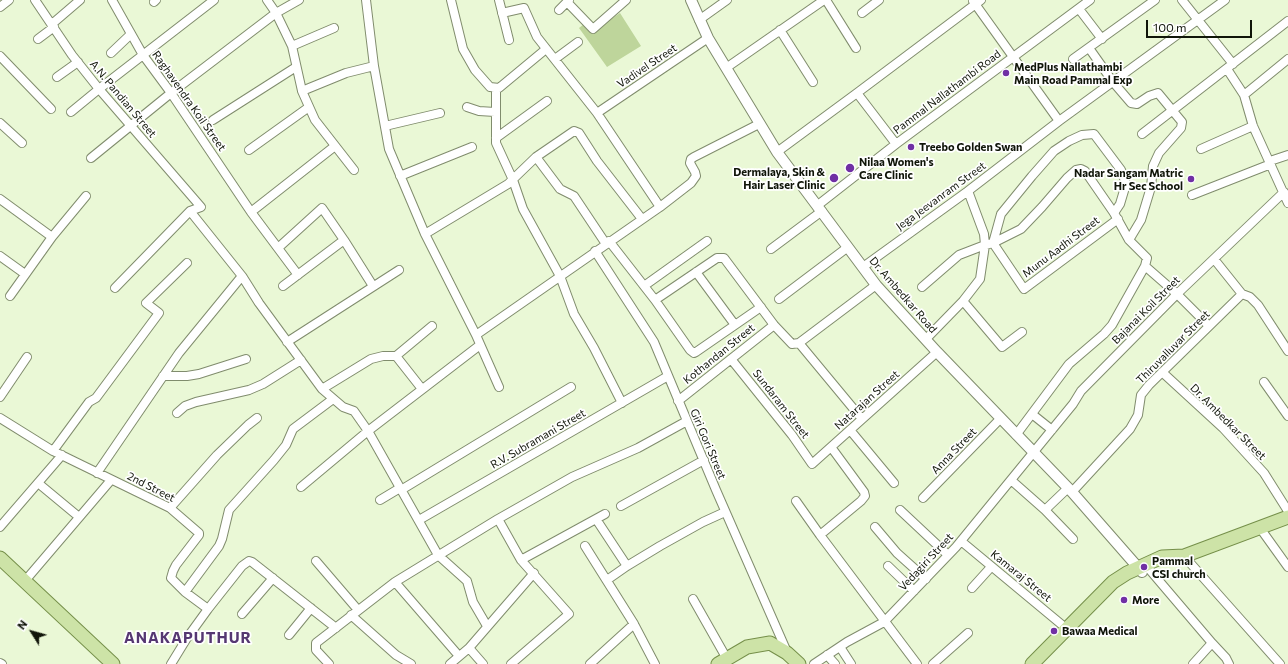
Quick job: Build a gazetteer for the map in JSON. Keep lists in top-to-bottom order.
{
  "streets": {
    "street": [
      "Vadivel Street",
      "Pammal Nallathambi Road",
      "A.N. Pandian Street",
      "Raghavendra Koil Street",
      "Jega Jeevanram Street",
      "Munu Aadhi Street",
      "Dr. Ambedkar Road",
      "Bajanai Koil Street",
      "Thiruvalluvar Street",
      "Kothandan Street",
      "Natarajan Street",
      "Sundaram Street",
      "Dr. Ambedkar Street",
      "R.V. Subramani Street",
      "Giri Gori Street",
      "Anna Street",
      "2nd Street",
      "Vedagiri Street",
      "Kamaraj Street"
    ]
  },
  "crossings": [
    ["Vadivel Street", "Dr. Ambedkar Road"],
    ["Pammal Nallathambi Road", "Dr. Ambedkar Road"],
    ["Jega Jeevanram Street", "Dr. Ambedkar Road"],
    ["Dr. Ambedkar Road", "Bajanai Koil Street"],
    ["Dr. Ambedkar Road", "Thiruvalluvar Street"],
    ["Dr. Ambedkar Road", "Natarajan Street"],
    ["Dr. Ambedkar Road", "Anna Street"],
    ["Dr. Ambedkar Road", "Vedagiri Street"],
    ["Bajanai Koil Street", "Vedagiri Street"],
    ["Thiruvalluvar Street", "Dr. Ambedkar Street"],
    ["Kothandan Street", "Sundaram Street"],
    ["Kothandan Street", "Giri Gori Street"],
    ["Natarajan Street", "Sundaram Street"],
    ["R.V. Subramani Street", "Giri Gori Street"],
    ["Vedagiri Street", "Kamaraj Street"]
  ],
  "districts": ["ANAKAPUTHUR"],
  "places": [
    "MedPlus Nallathambi Main Road Pammal Exp",
    "Treebo Golden Swan",
    "Nilaa Women's Care Clinic",
    "Dermalaya, Skin & Hair Laser Clinic",
    "Nadar Sangam Matric Hr Sec School",
    "Pammal CSI church",
    "More",
    "Bawaa Medical"
  ],
  "scale_bar": "100 m",
  "north": "top left"
}
